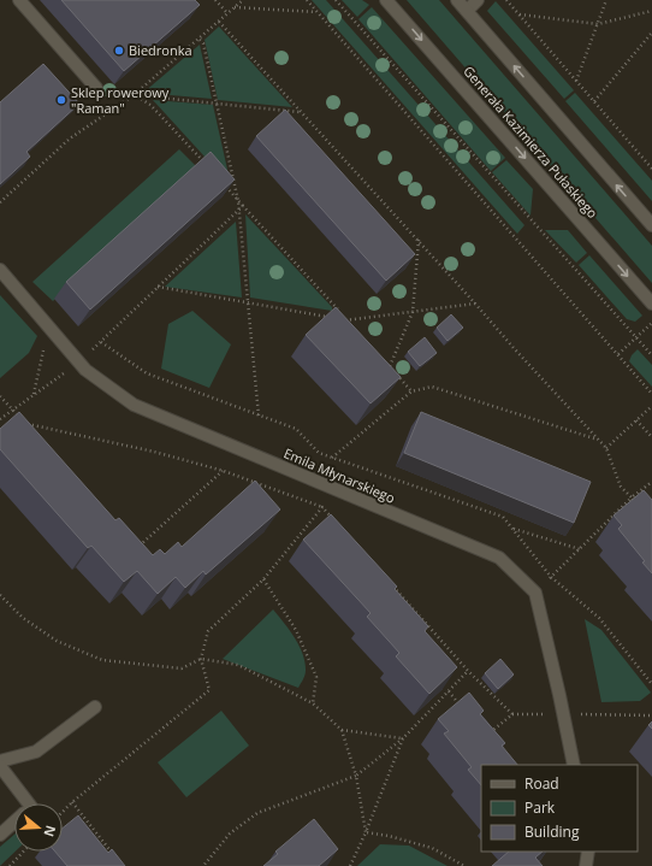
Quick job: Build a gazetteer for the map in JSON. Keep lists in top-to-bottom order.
{
  "streets": {
    "street": ["Generała Kazimierza Pułaskiego", "Emila Młynarskiego"]
  },
  "places": ["Biedronka", "Sklep rowerowy \"Raman\""],
  "legend": ["Road", "Park", "Building"],
  "north": "right"
}
